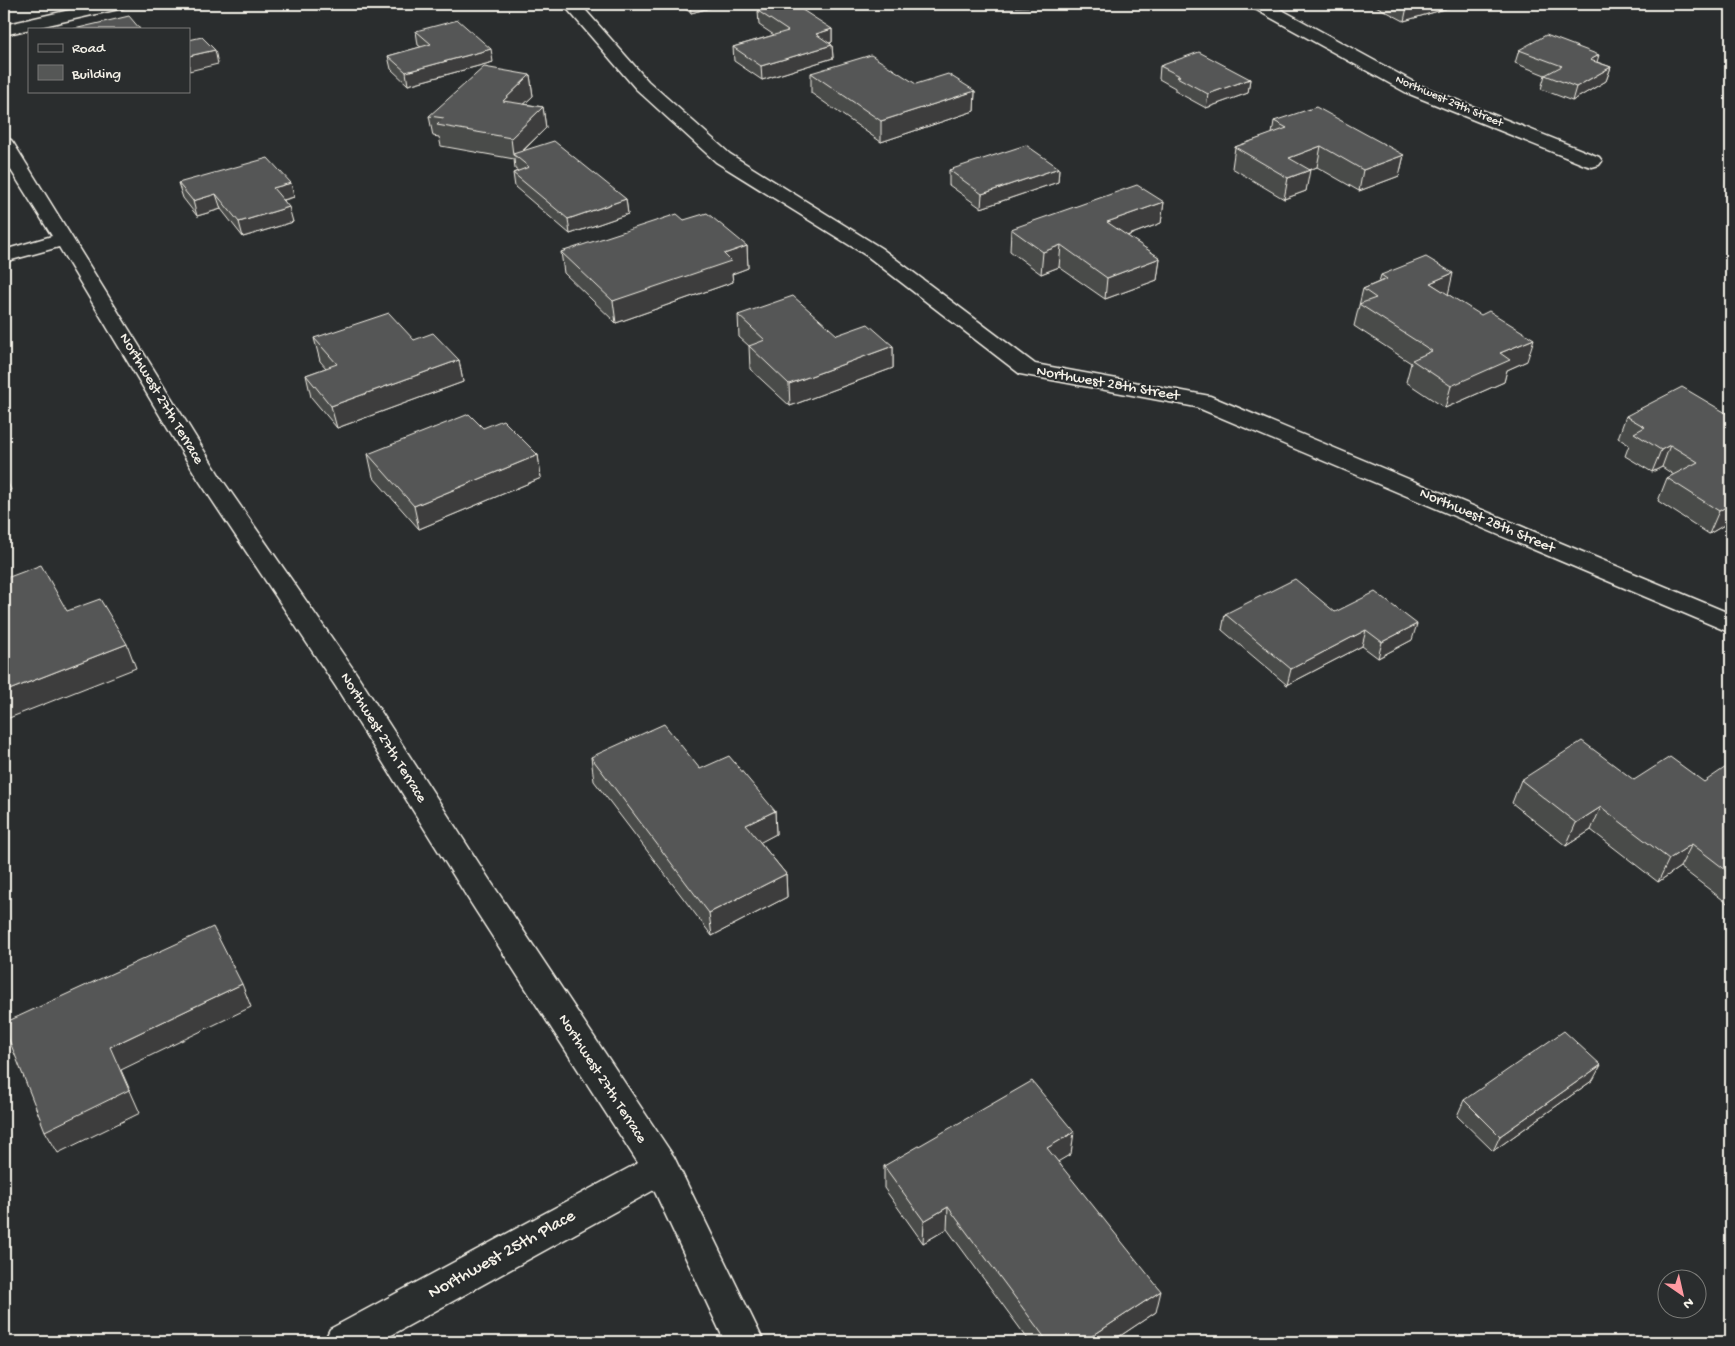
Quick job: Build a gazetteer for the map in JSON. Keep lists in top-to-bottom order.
{
  "streets": {
    "street": [
      "Northwest 29th Street",
      "Northwest 28th Street",
      "Northwest 27th Terrace",
      "Northwest 25th Place"
    ]
  },
  "crossings": [
    ["Northwest 27th Terrace", "Northwest 25th Place"]
  ],
  "legend": ["Road", "Building"],
  "north": "bottom right"
}
